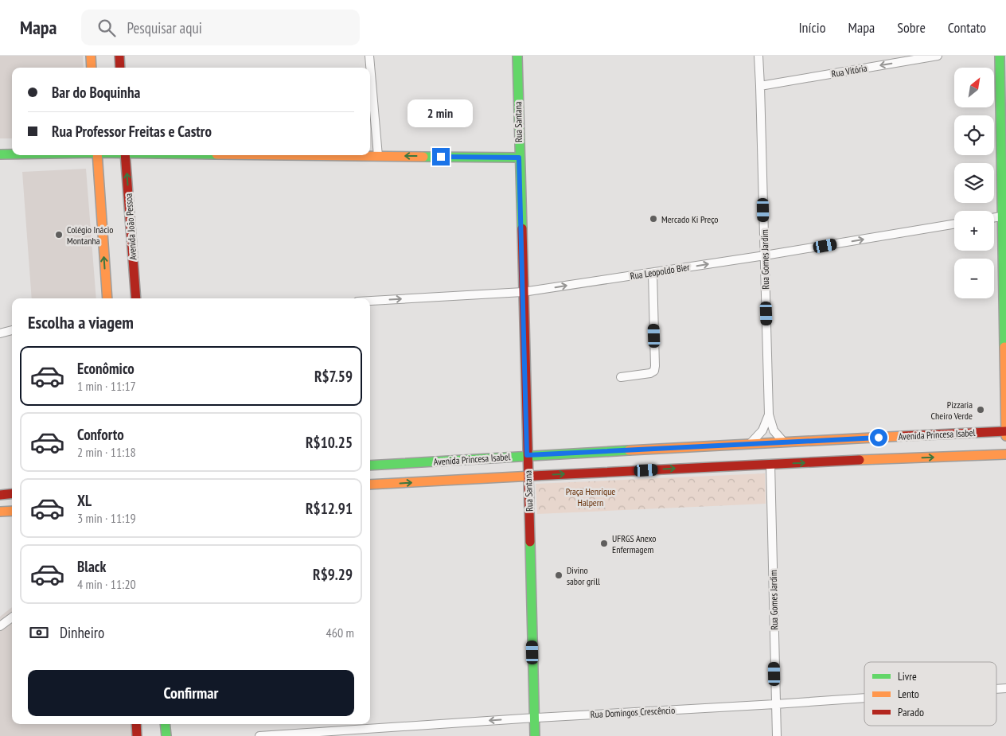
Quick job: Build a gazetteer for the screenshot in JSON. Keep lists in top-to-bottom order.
{
  "streets": {
    "main road": ["Rua Santana", "Avenida João Pessoa", "Avenida Princesa Isabel"],
    "street": [
      "Rua Vitória",
      "Rua Gomes Jardim",
      "Rua Leopoldo Bier",
      "Rua Domingos Crescêncio"
    ]
  },
  "crossings": [
    ["Rua Vitória", "Rua Gomes Jardim"],
    ["Rua Santana", "Rua Leopoldo Bier"],
    ["Rua Santana", "Avenida Princesa Isabel"],
    ["Rua Santana", "Rua Domingos Crescêncio"],
    ["Rua Gomes Jardim", "Rua Leopoldo Bier"],
    ["Rua Gomes Jardim", "Avenida Princesa Isabel"],
    ["Rua Gomes Jardim", "Rua Domingos Crescêncio"]
  ],
  "one_way": ["Rua Vitória", "Rua Leopoldo Bier"],
  "parks": ["Praça Henrique Halpern"],
  "places": [
    "Mercado Ki Preço",
    "Colégio Inácio Montanha",
    "Pizzaria Cheiro Verde",
    "UFRGS Anexo Enfermagem",
    "Divino sabor grill"
  ],
  "legend": ["Livre", "Lento", "Parado"],
  "north": "top right",
  "page": {
    "header": "Mapa",
    "search": "Pesquisar aqui",
    "nav": [
      "Início",
      "Mapa",
      "Sobre",
      "Contato"
    ],
    "map_buttons": ["+", "−"],
    "banner": ["Bar do Boquinha", "Rua Professor Freitas e Castro"],
    "bubble": "2 min",
    "heading": "Escolha a viagem",
    "list": [
      {
        "name": "Econômico",
        "note": "1 min · 11:17",
        "value": "R$7.59"
      },
      {
        "name": "Conforto",
        "note": "2 min · 11:18",
        "value": "R$10.25"
      },
      {
        "name": "XL",
        "note": "3 min · 11:19",
        "value": "R$12.91"
      },
      {
        "name": "Black",
        "note": "4 min · 11:20",
        "value": "R$9.29"
      }
    ],
    "pay": ["Dinheiro", "460 m"],
    "buttons": "Confirmar"
  }
}
